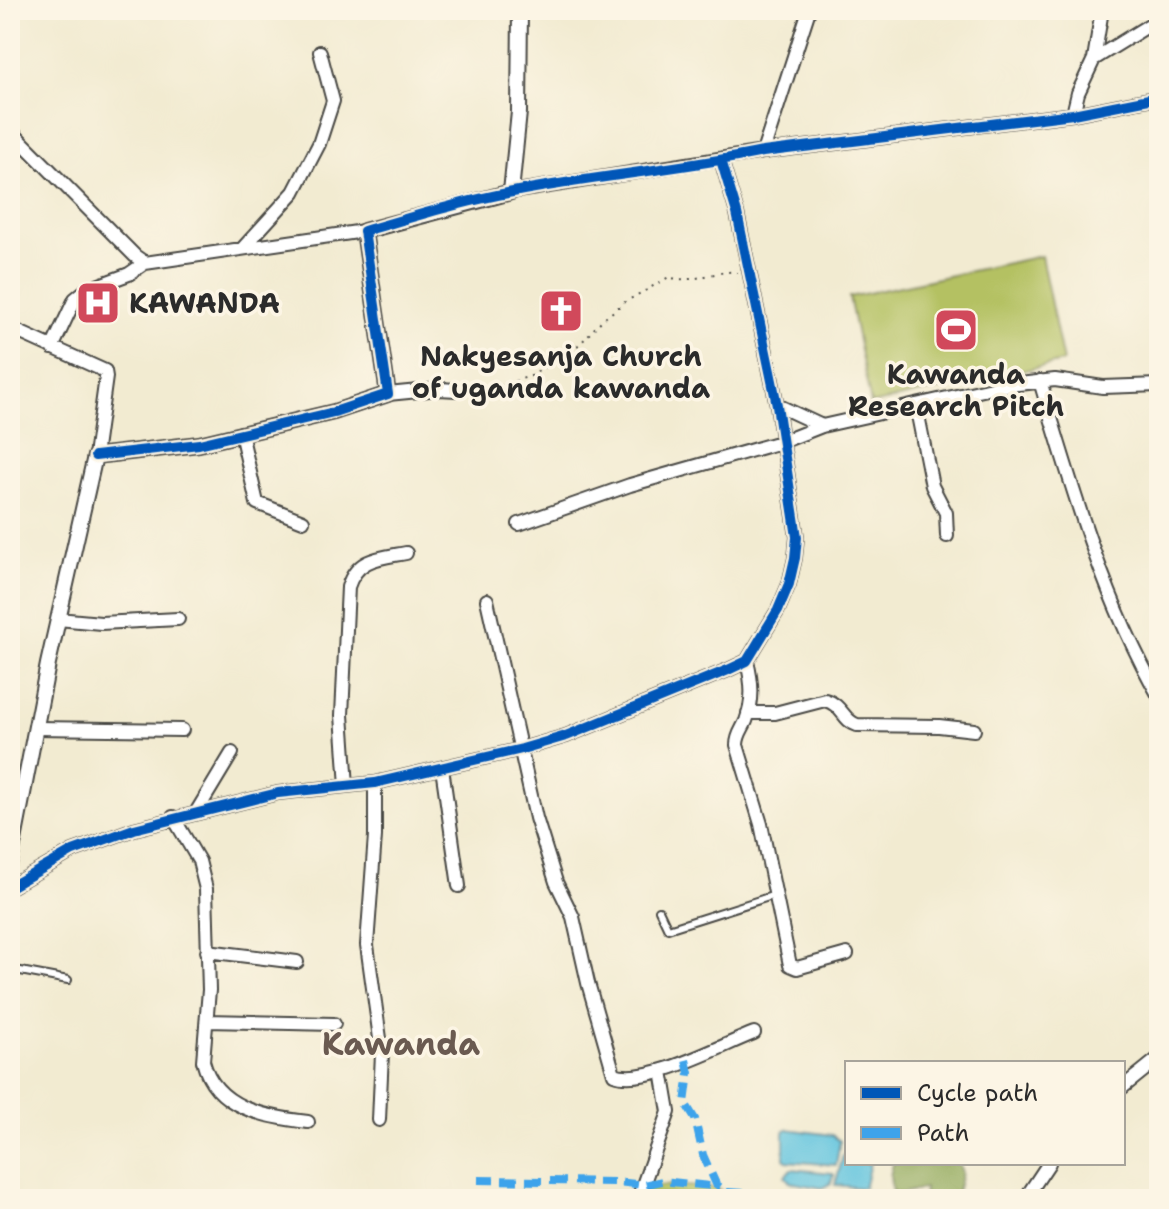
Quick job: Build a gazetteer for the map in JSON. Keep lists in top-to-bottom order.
{
  "districts": ["Kawanda"],
  "places": {
    "hospital": ["KAWANDA"],
    "church": ["Nakyesanja Church of uganda kawanda"],
    "sports": ["Kawanda Research Pitch"]
  },
  "legend": ["Cycle path", "Path"]
}
